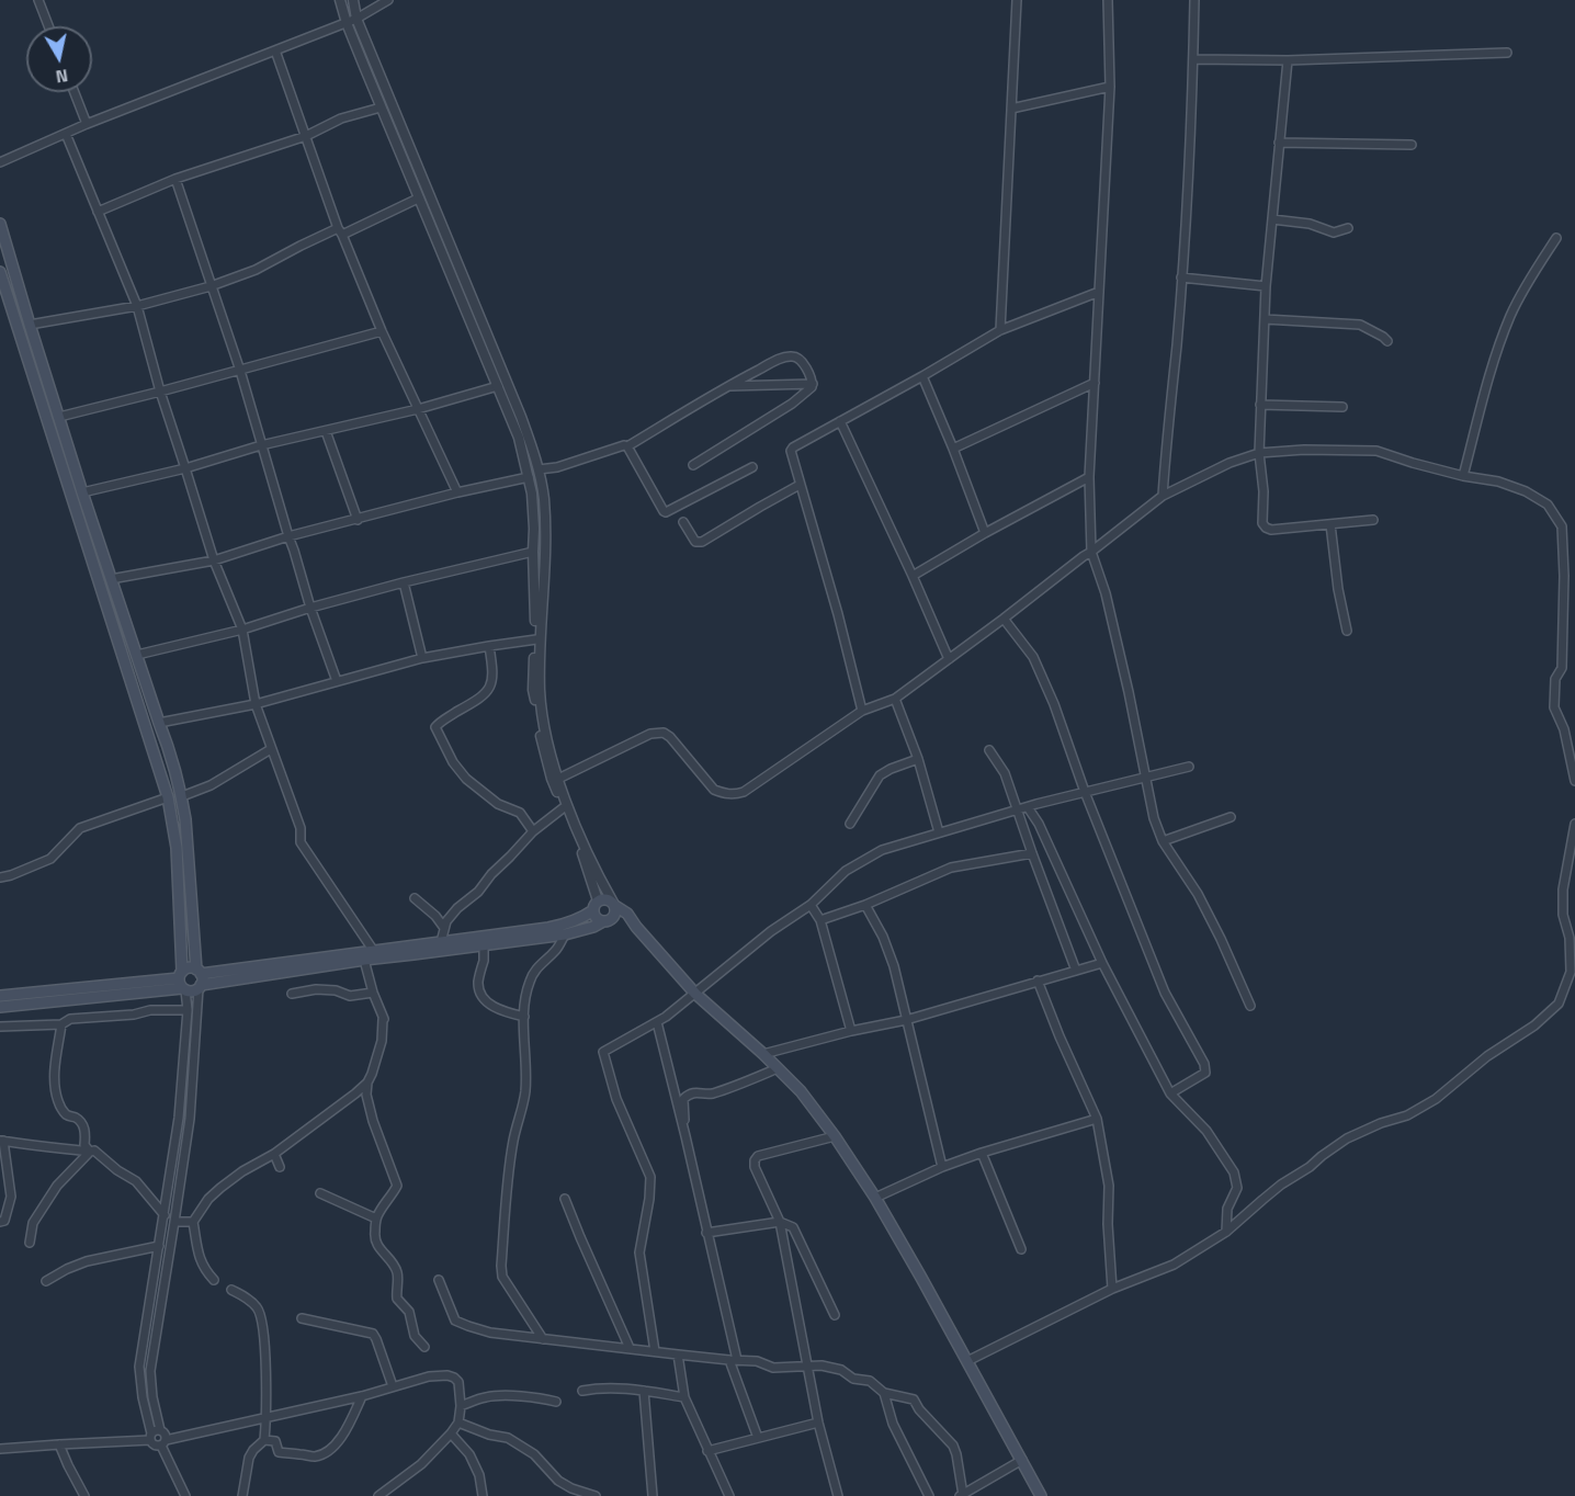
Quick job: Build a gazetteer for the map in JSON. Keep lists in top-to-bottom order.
{
  "north": "bottom"
}
